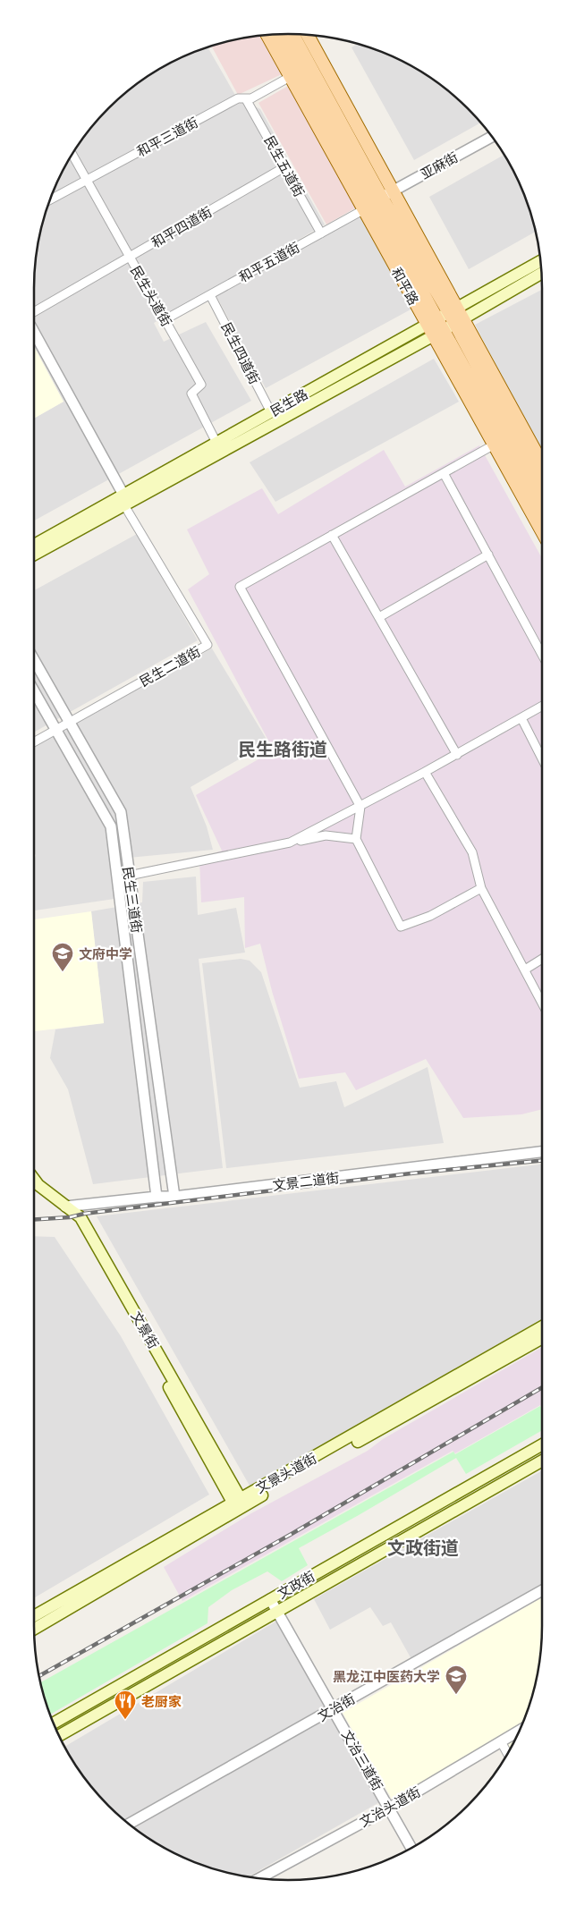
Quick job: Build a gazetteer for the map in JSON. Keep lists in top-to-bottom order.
{
  "streets": {
    "main road": [
      "和平路",
      "民生路",
      "文景街",
      "文景头道街",
      "文政街"
    ],
    "street": [
      "和平三道街",
      "亚麻街",
      "民生五道街",
      "和平四道街",
      "和平五道街",
      "民生头道街",
      "民生四道街",
      "民生二道街",
      "民生三道街",
      "文景二道街",
      "文治街",
      "文治三道街",
      "文治头道街"
    ]
  },
  "crossings": [
    ["和平三道街", "民生五道街"],
    ["和平三道街", "和平路"],
    ["和平三道街", "民生头道街"],
    ["亚麻街", "和平五道街"],
    ["亚麻街", "和平路"],
    ["民生五道街", "和平四道街"],
    ["民生五道街", "和平五道街"],
    ["和平四道街", "民生头道街"],
    ["和平五道街", "和平路"],
    ["和平五道街", "民生头道街"],
    ["和平五道街", "民生四道街"],
    ["和平路", "民生路"],
    ["民生头道街", "民生路"],
    ["民生四道街", "民生路"],
    ["民生路", "民生二道街"],
    ["民生二道街", "民生三道街"],
    ["民生三道街", "文景二道街"],
    ["文景二道街", "文景街"],
    ["文景街", "文景头道街"],
    ["文政街", "文治三道街"],
    ["文治街", "文治三道街"],
    ["文治三道街", "文治头道街"]
  ],
  "districts": ["民生路街道", "文政街道"],
  "places": {
    "school or university": ["文府中学", "黑龙江中医药大学"],
    "restaurant": ["老厨家"]
  }
}
